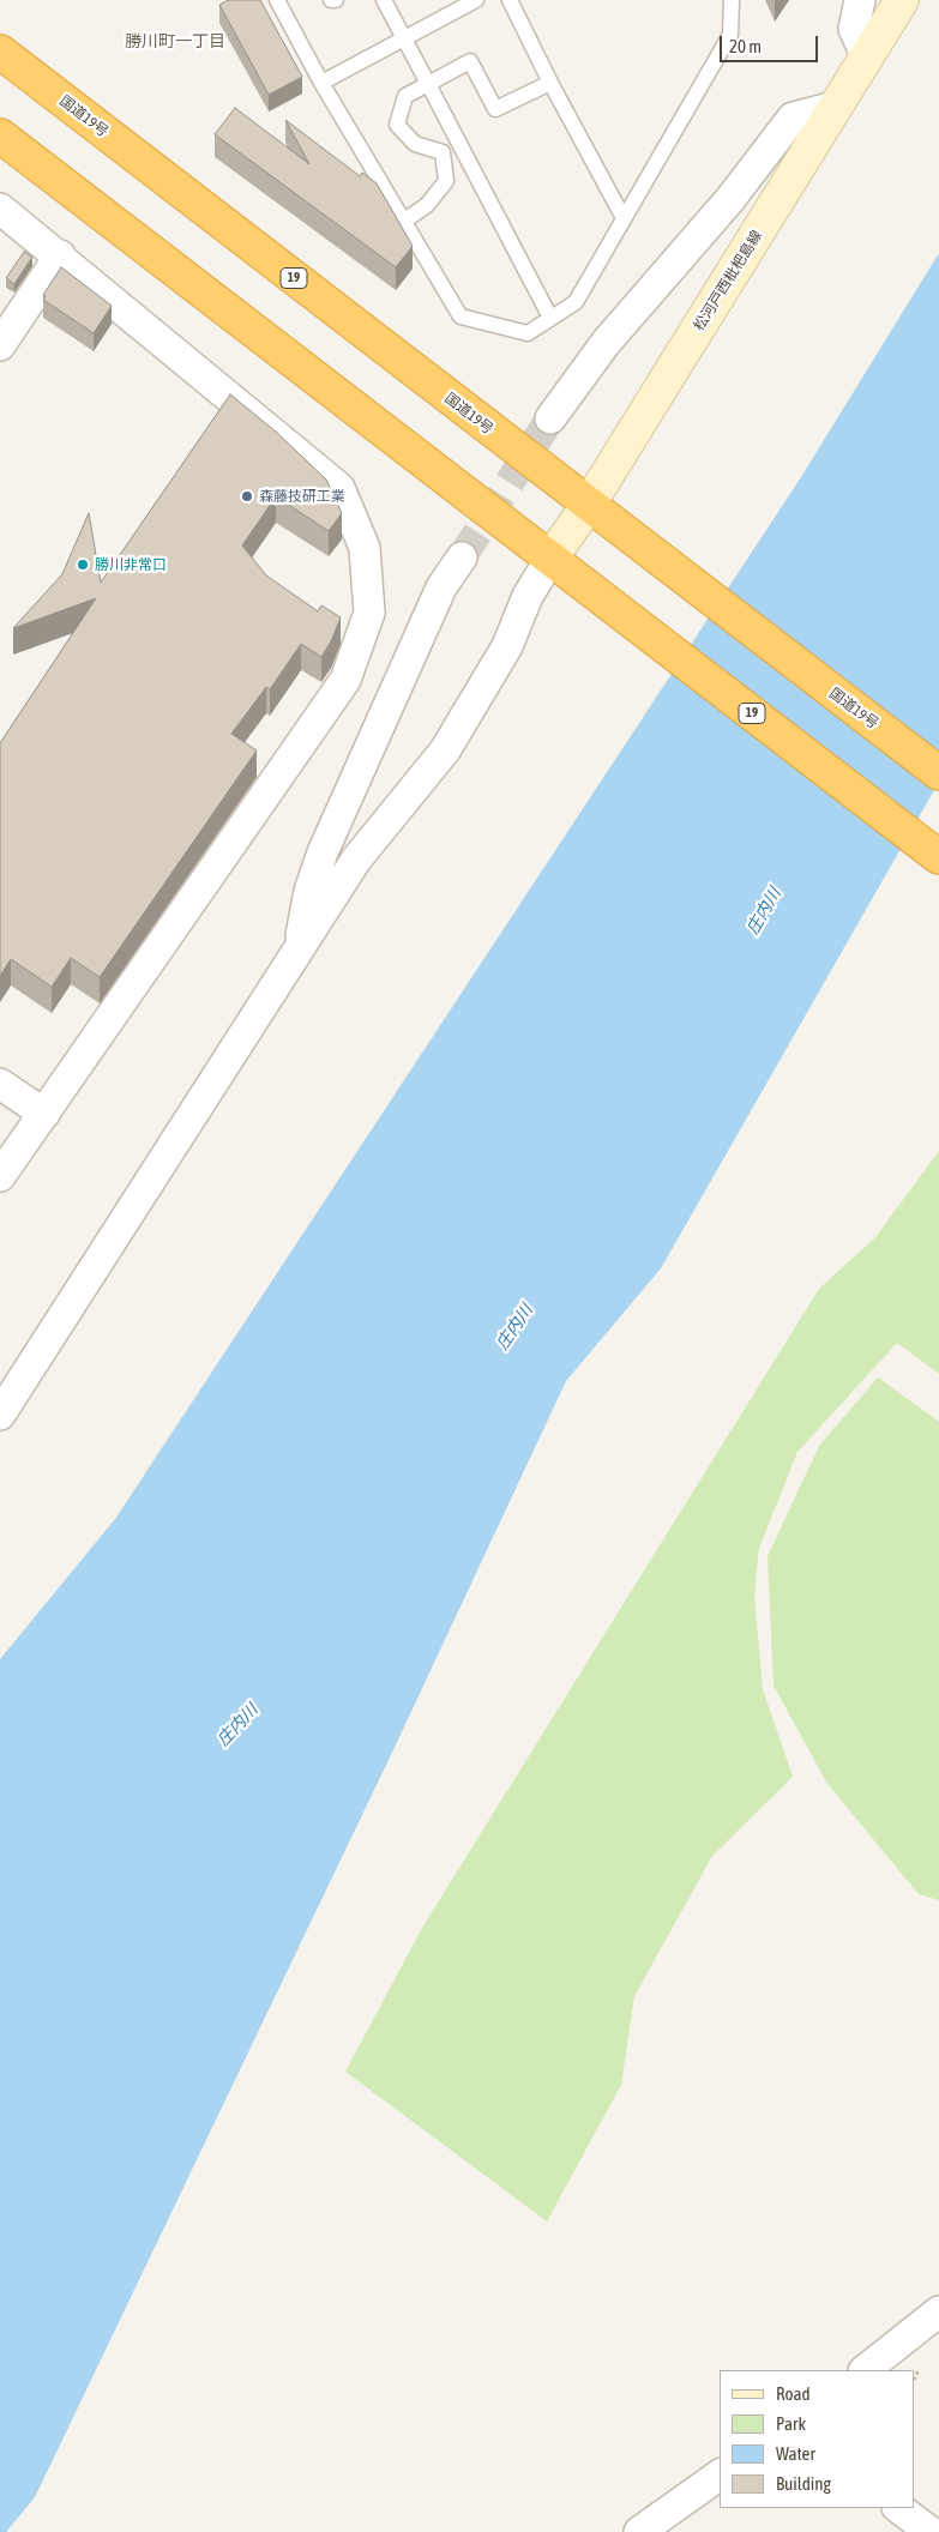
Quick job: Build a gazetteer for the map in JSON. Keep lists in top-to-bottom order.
{
  "streets": {
    "highway": ["国道19号", "19"],
    "main road": ["松河戸西枇杷島線"]
  },
  "crossings": [
    ["国道19号", "松河戸西枇杷島線"],
    ["19", "松河戸西枇杷島線"]
  ],
  "districts": ["勝川町一丁目"],
  "water": ["庄内川"],
  "places": ["森藤技研工業", "勝川非常口"],
  "legend": [
    "Road",
    "Park",
    "Water",
    "Building"
  ],
  "scale_bar": "20 m"
}
